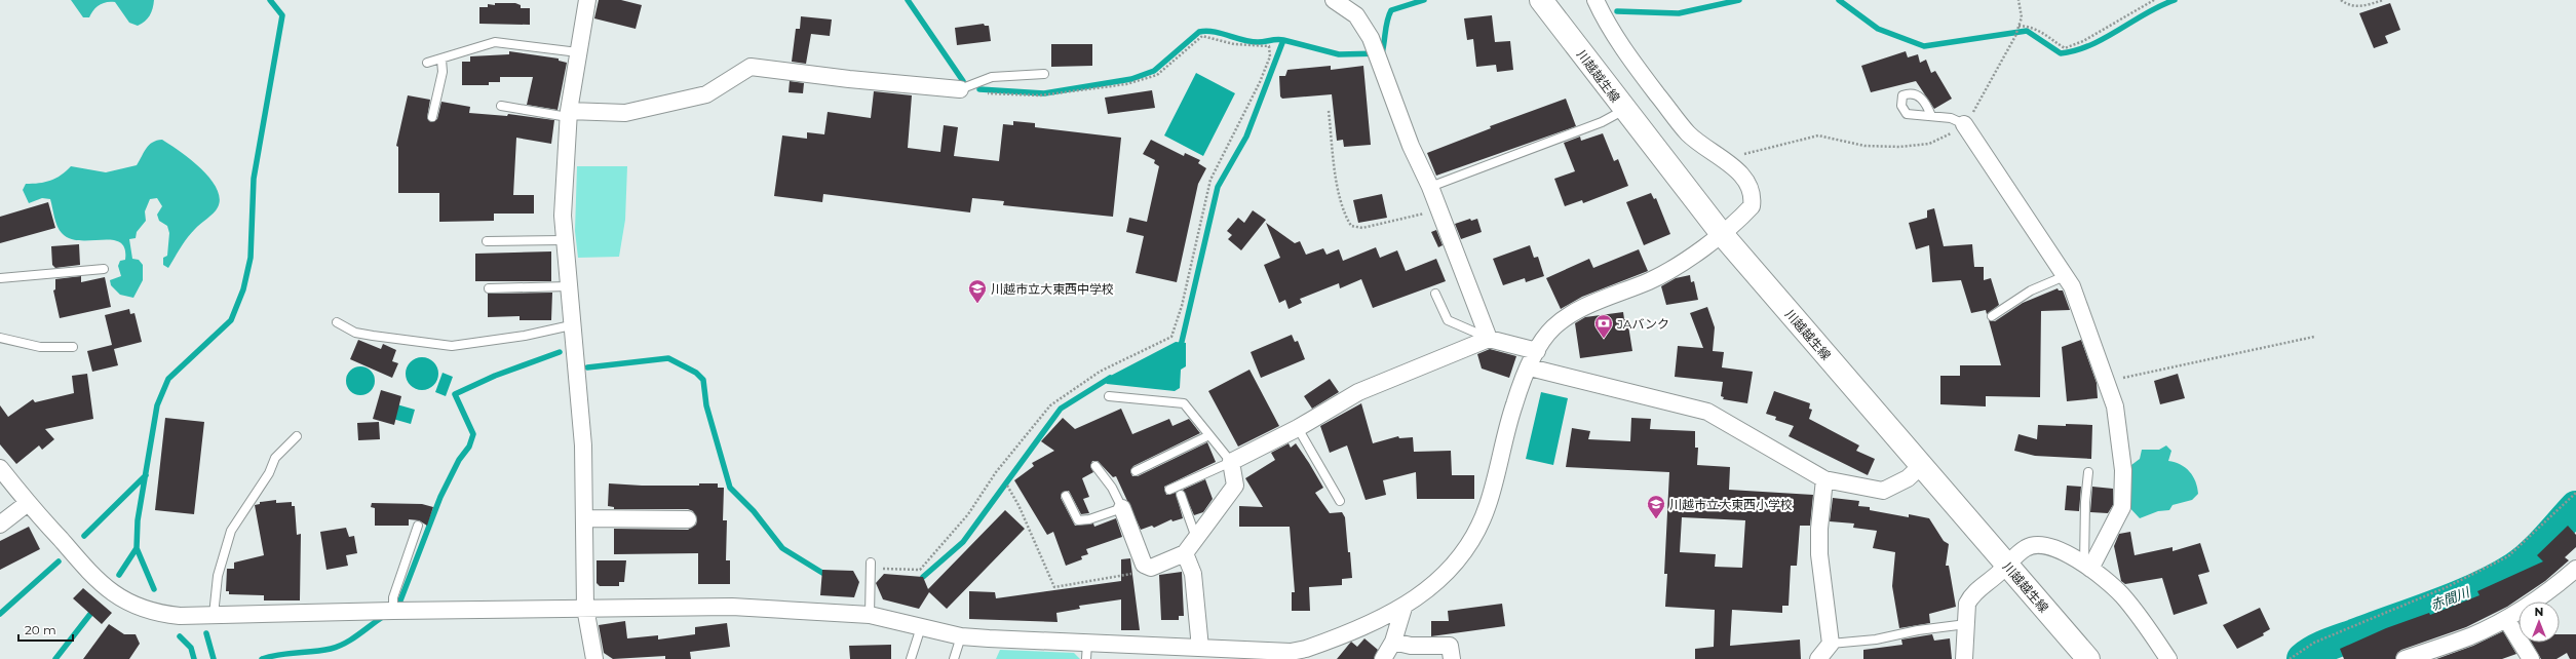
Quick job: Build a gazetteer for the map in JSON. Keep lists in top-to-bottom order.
{
  "streets": {
    "main road": ["川越越生線"]
  },
  "water": ["赤間川"],
  "places": {
    "school or university": ["川越市立大東西中学校", "川越市立大東西小学校"],
    "bank": ["JAバンク"]
  },
  "scale_bar": "20 m",
  "north": "top"
}
